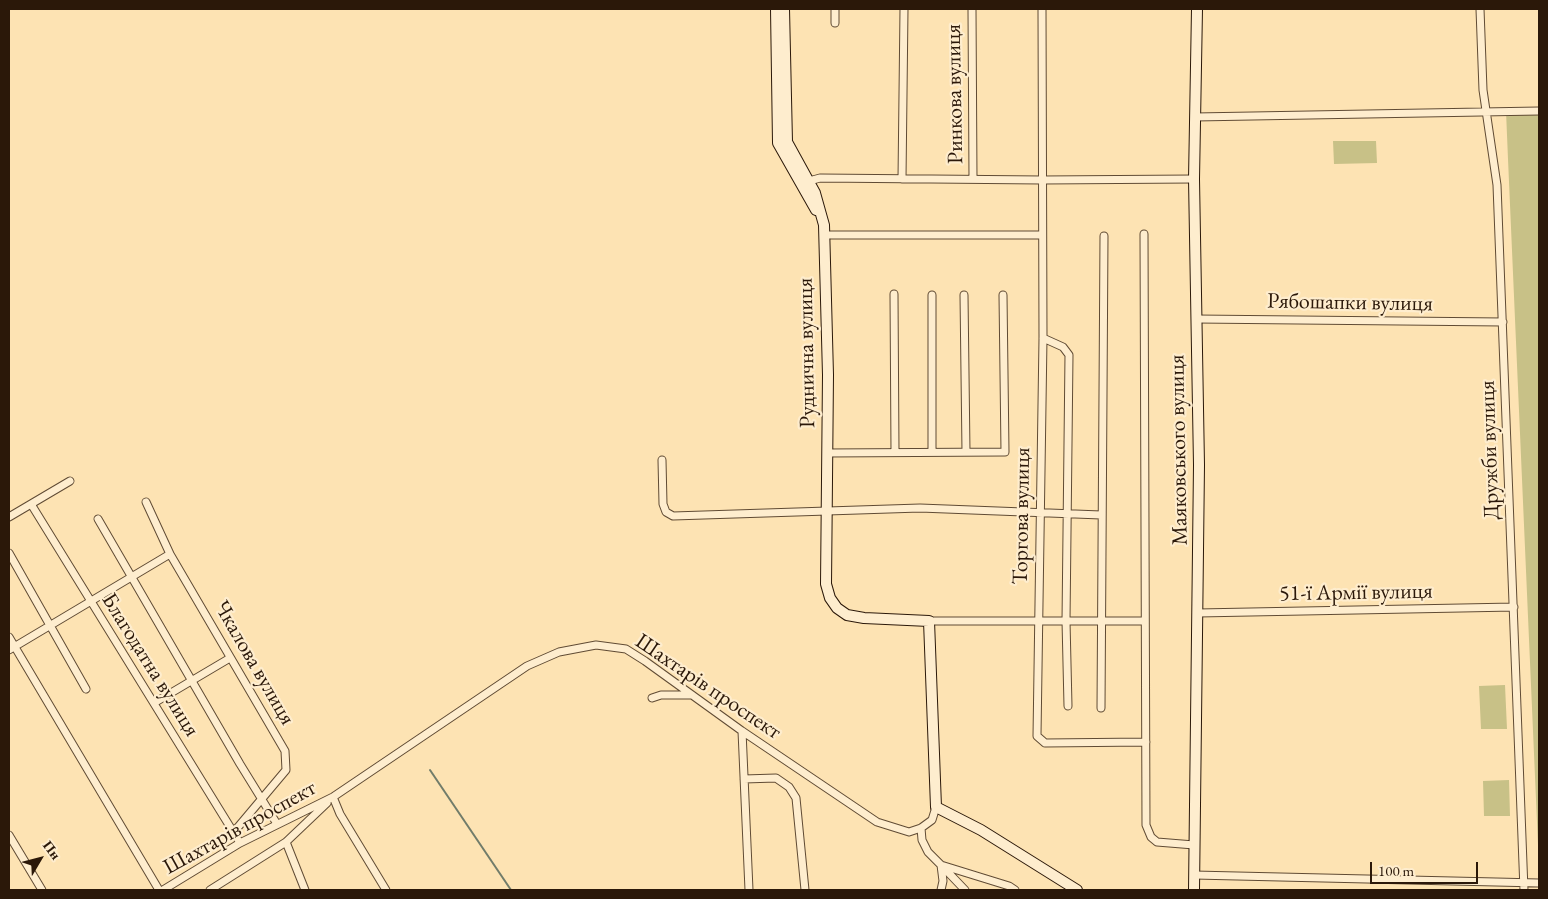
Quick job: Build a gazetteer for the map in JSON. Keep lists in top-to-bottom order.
{
  "streets": {
    "main road": ["Руднична вулиця", "Маяковського вулиця"],
    "street": [
      "Ринкова вулиця",
      "Рябошапки вулиця",
      "Дружби вулиця",
      "Торгова вулиця",
      "51-ї Армії вулиця",
      "Чкалова вулиця",
      "Благодатна вулиця",
      "Шахтарів проспект"
    ]
  },
  "crossings": [
    ["Рябошапки вулиця", "Маяковського вулиця"],
    ["Рябошапки вулиця", "Дружби вулиця"],
    ["Руднична вулиця", "Торгова вулиця"],
    ["Маяковського вулиця", "51-ї Армії вулиця"],
    ["Дружби вулиця", "51-ї Армії вулиця"],
    ["Чкалова вулиця", "Благодатна вулиця"],
    ["Благодатна вулиця", "Шахтарів проспект"]
  ],
  "scale_bar": "100 m",
  "north": "top right"
}
